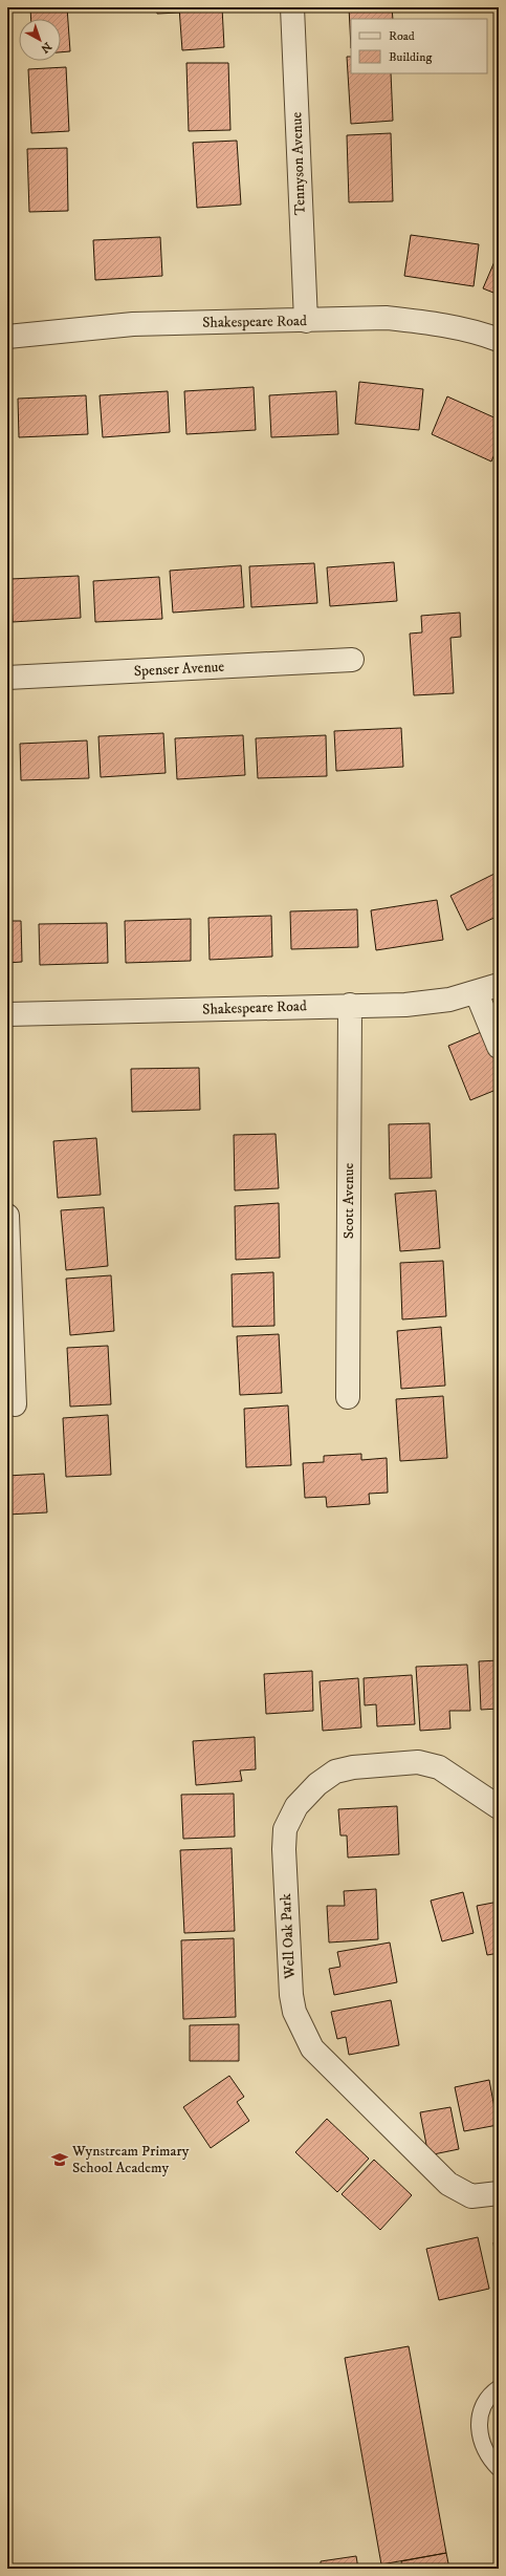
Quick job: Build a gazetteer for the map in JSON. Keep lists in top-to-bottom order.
{
  "streets": {
    "street": [
      "Tennyson Avenue",
      "Shakespeare Road",
      "Spenser Avenue",
      "Scott Avenue",
      "Well Oak Park"
    ]
  },
  "crossings": [
    ["Tennyson Avenue", "Shakespeare Road"],
    ["Shakespeare Road", "Scott Avenue"]
  ],
  "places": {
    "school or university": ["Wynstream Primary School Academy"]
  },
  "legend": ["Road", "Building"],
  "north": "bottom right"
}
